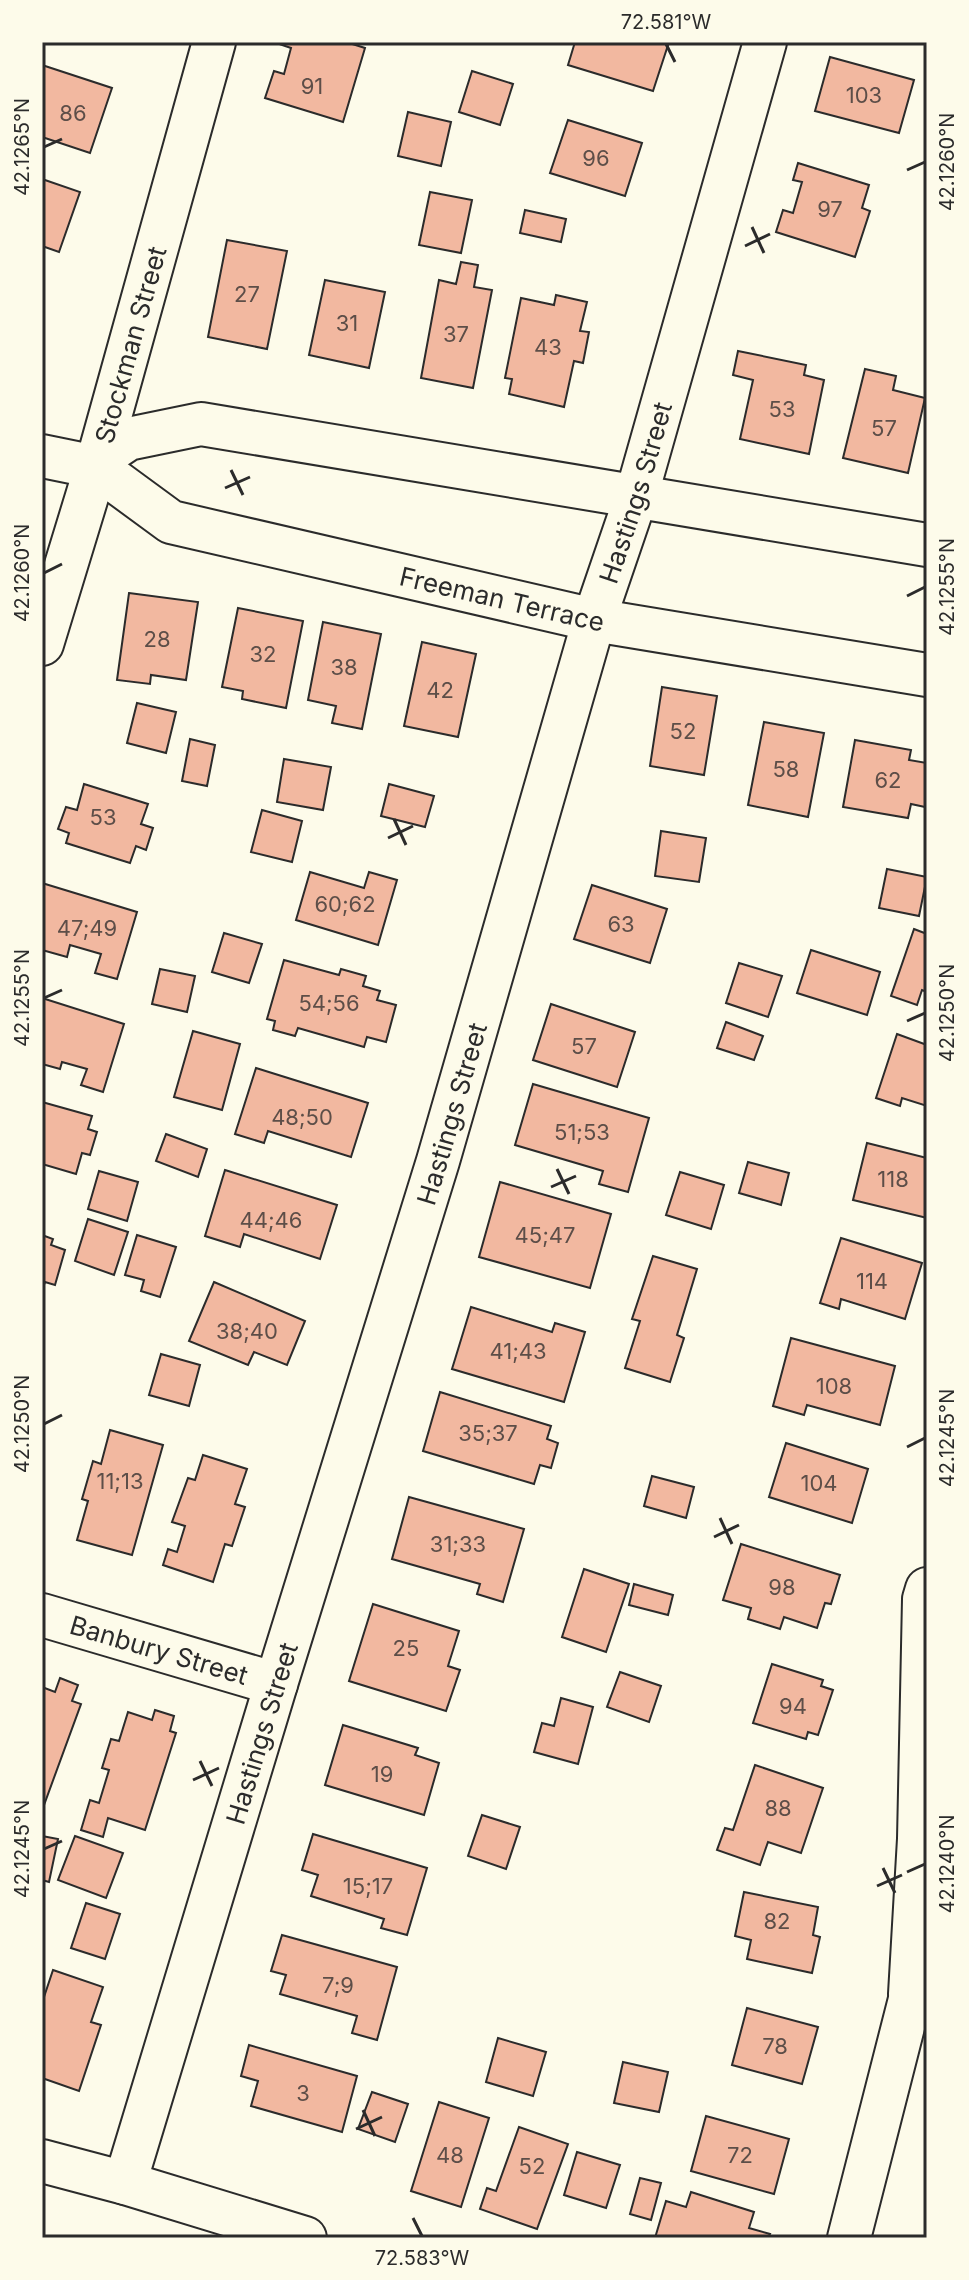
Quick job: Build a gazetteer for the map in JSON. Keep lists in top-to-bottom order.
{
  "streets": {
    "street": [
      "Stockman Street",
      "Hastings Street",
      "Freeman Terrace",
      "Banbury Street"
    ]
  },
  "crossings": [
    ["Stockman Street", "Freeman Terrace"],
    ["Hastings Street", "Freeman Terrace"],
    ["Hastings Street", "Banbury Street"]
  ],
  "house_numbers": [
    "91",
    "103",
    "86",
    "96",
    "97",
    "27",
    "31",
    "37",
    "43",
    "53",
    "57",
    "28",
    "32",
    "38",
    "42",
    "52",
    "58",
    "62",
    "53",
    "60;62",
    "63",
    "47;49",
    "54;56",
    "57",
    "48;50",
    "51;53",
    "118",
    "44;46",
    "45;47",
    "114",
    "38;40",
    "41;43",
    "108",
    "35;37",
    "11;13",
    "104",
    "31;33",
    "98",
    "25",
    "94",
    "19",
    "88",
    "15;17",
    "82",
    "7;9",
    "78",
    "3",
    "48",
    "72",
    "52"
  ],
  "coordinates": [
    "72.581°W",
    "42.1265°N",
    "42.1260°N",
    "42.1255°N",
    "42.1250°N",
    "42.1245°N",
    "42.1240°N",
    "72.583°W"
  ]
}
